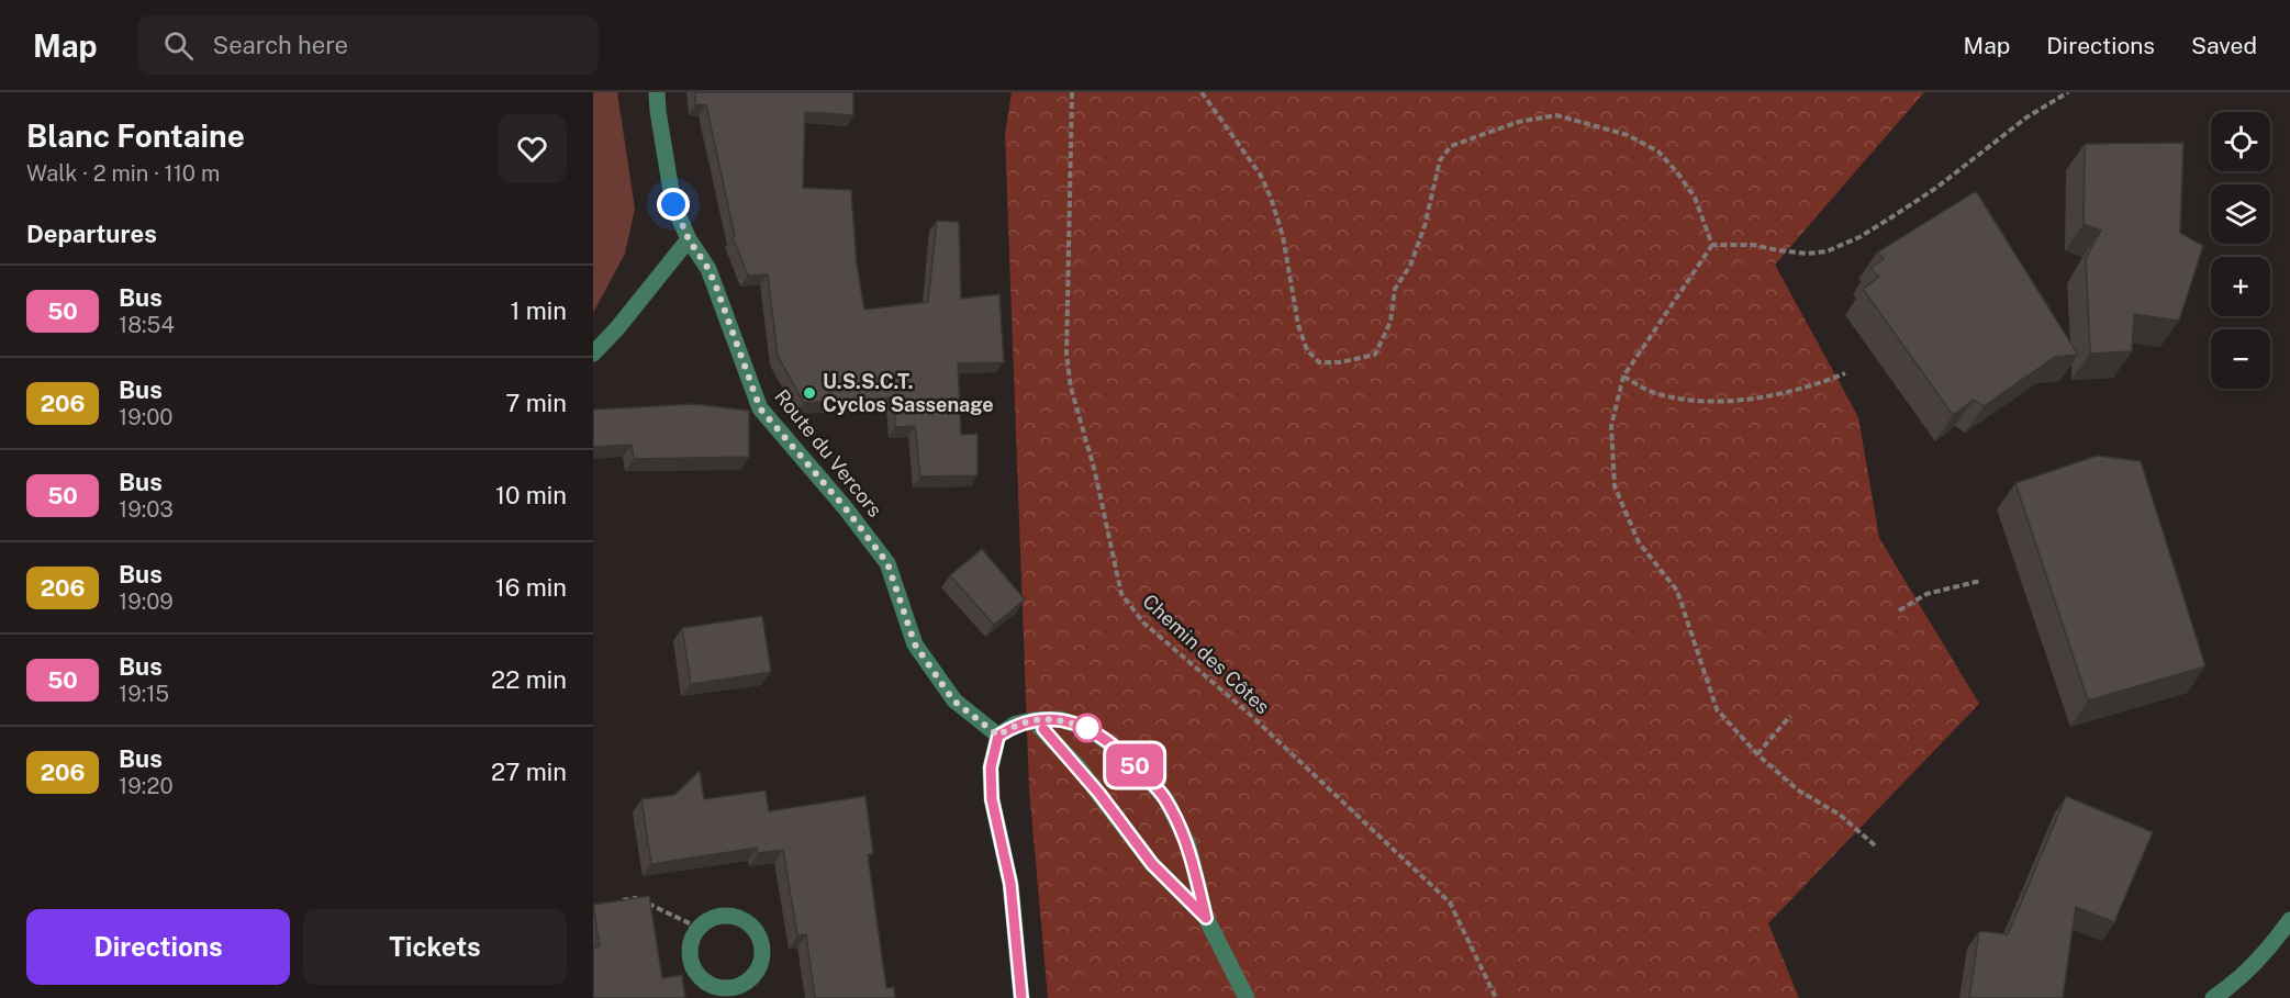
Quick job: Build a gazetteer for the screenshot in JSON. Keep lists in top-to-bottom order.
{
  "streets": {
    "street": ["Route du Vercors"],
    "path": ["Chemin des Côtes"]
  },
  "places": ["U.S.S.C.T. Cyclos Sassenage"],
  "lines": ["bus line 50"],
  "page": {
    "header": "Map",
    "search": "Search here",
    "nav": ["Map", "Directions", "Saved"],
    "heading": [
      ["Blanc Fontaine", "Walk · 2 min · 110 m"],
      "Departures"
    ],
    "on_map": "50",
    "map_buttons": ["+", "−"],
    "list": [
      {
        "mark": "50",
        "name": "Bus",
        "note": "18:54",
        "value": "1 min"
      },
      {
        "mark": "206",
        "name": "Bus",
        "note": "19:00",
        "value": "7 min"
      },
      {
        "mark": "50",
        "name": "Bus",
        "note": "19:03",
        "value": "10 min"
      },
      {
        "mark": "206",
        "name": "Bus",
        "note": "19:09",
        "value": "16 min"
      },
      {
        "mark": "50",
        "name": "Bus",
        "note": "19:15",
        "value": "22 min"
      },
      {
        "mark": "206",
        "name": "Bus",
        "note": "19:20",
        "value": "27 min"
      }
    ],
    "buttons": ["Directions", "Tickets"]
  }
}
